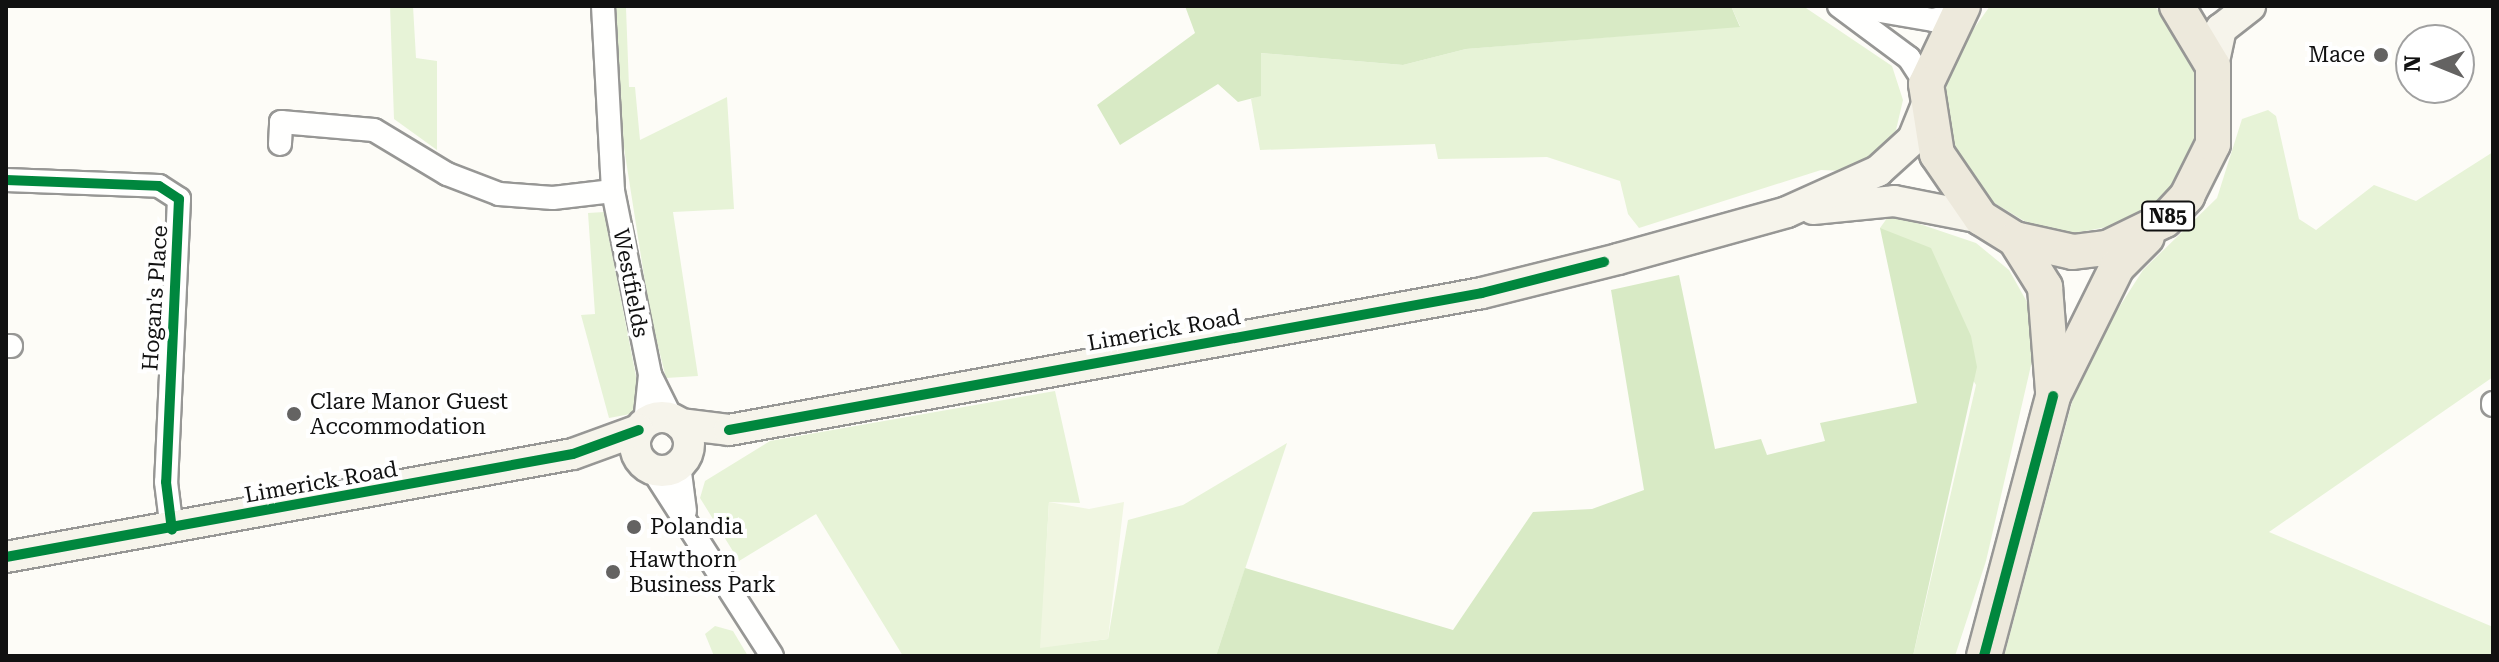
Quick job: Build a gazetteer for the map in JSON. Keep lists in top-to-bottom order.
{
  "streets": {
    "main road": ["N85", "Limerick Road"],
    "street": ["Westfields", "Hogan's Place"]
  },
  "crossings": [
    ["Westfields", "Limerick Road"],
    ["Hogan's Place", "Limerick Road"]
  ],
  "places": [
    "Mace",
    "Clare Manor Guest Accommodation",
    "Polandia",
    "Hawthorn Business Park"
  ],
  "north": "left"
}
